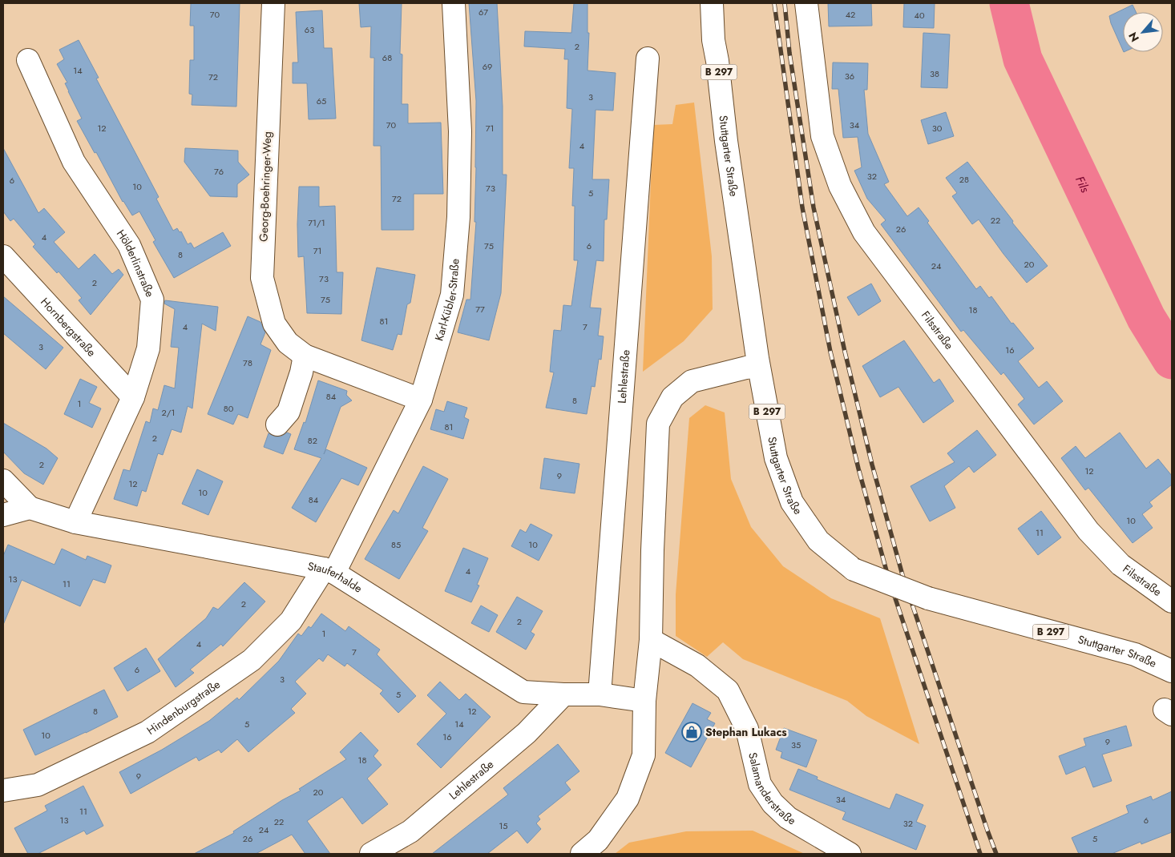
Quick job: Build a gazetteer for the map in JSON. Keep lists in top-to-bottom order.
{
  "streets": {
    "street": [
      "B 297",
      "Stuttgarter Straße",
      "Georg-Boehringer-Weg",
      "Hölderlinstraße",
      "Karl-Kübler-Straße",
      "Hornbergstraße",
      "Filsstraße",
      "Lehlestraße",
      "Stauferhalde",
      "Hindenburgstraße",
      "Salamanderstraße"
    ]
  },
  "crossings": [
    ["Georg-Boehringer-Weg", "Karl-Kübler-Straße"],
    ["Hölderlinstraße", "Hornbergstraße"],
    ["Hölderlinstraße", "Stauferhalde"],
    ["Karl-Kübler-Straße", "Stauferhalde"],
    ["Karl-Kübler-Straße", "Hindenburgstraße"],
    ["Lehlestraße", "Stauferhalde"],
    ["Stauferhalde", "Hindenburgstraße"]
  ],
  "water": ["Fils"],
  "places": {
    "shop": ["Stephan Lukacs"]
  },
  "house_numbers": [
    "67",
    "70",
    "42",
    "40",
    "63",
    "2",
    "68",
    "69",
    "14",
    "38",
    "36",
    "72",
    "3",
    "65",
    "70",
    "34",
    "12",
    "71",
    "30",
    "4",
    "76",
    "32",
    "28",
    "6",
    "10",
    "73",
    "5",
    "72",
    "22",
    "71/1",
    "26",
    "4",
    "75",
    "6",
    "71",
    "8",
    "20",
    "24",
    "73",
    "2",
    "75",
    "77",
    "18",
    "81",
    "4",
    "7",
    "3",
    "16",
    "78",
    "84",
    "8",
    "1",
    "80",
    "2/1",
    "81",
    "2",
    "82",
    "2",
    "12",
    "9",
    "12",
    "10",
    "84",
    "10",
    "11",
    "85",
    "10",
    "4",
    "13",
    "11",
    "2",
    "2",
    "1",
    "4",
    "7",
    "6",
    "3",
    "5",
    "8",
    "12",
    "5",
    "14",
    "10",
    "16",
    "9",
    "35",
    "18",
    "9",
    "20",
    "34",
    "11",
    "13",
    "6",
    "22",
    "32",
    "15",
    "24",
    "26",
    "5"
  ],
  "north": "bottom left"
}
